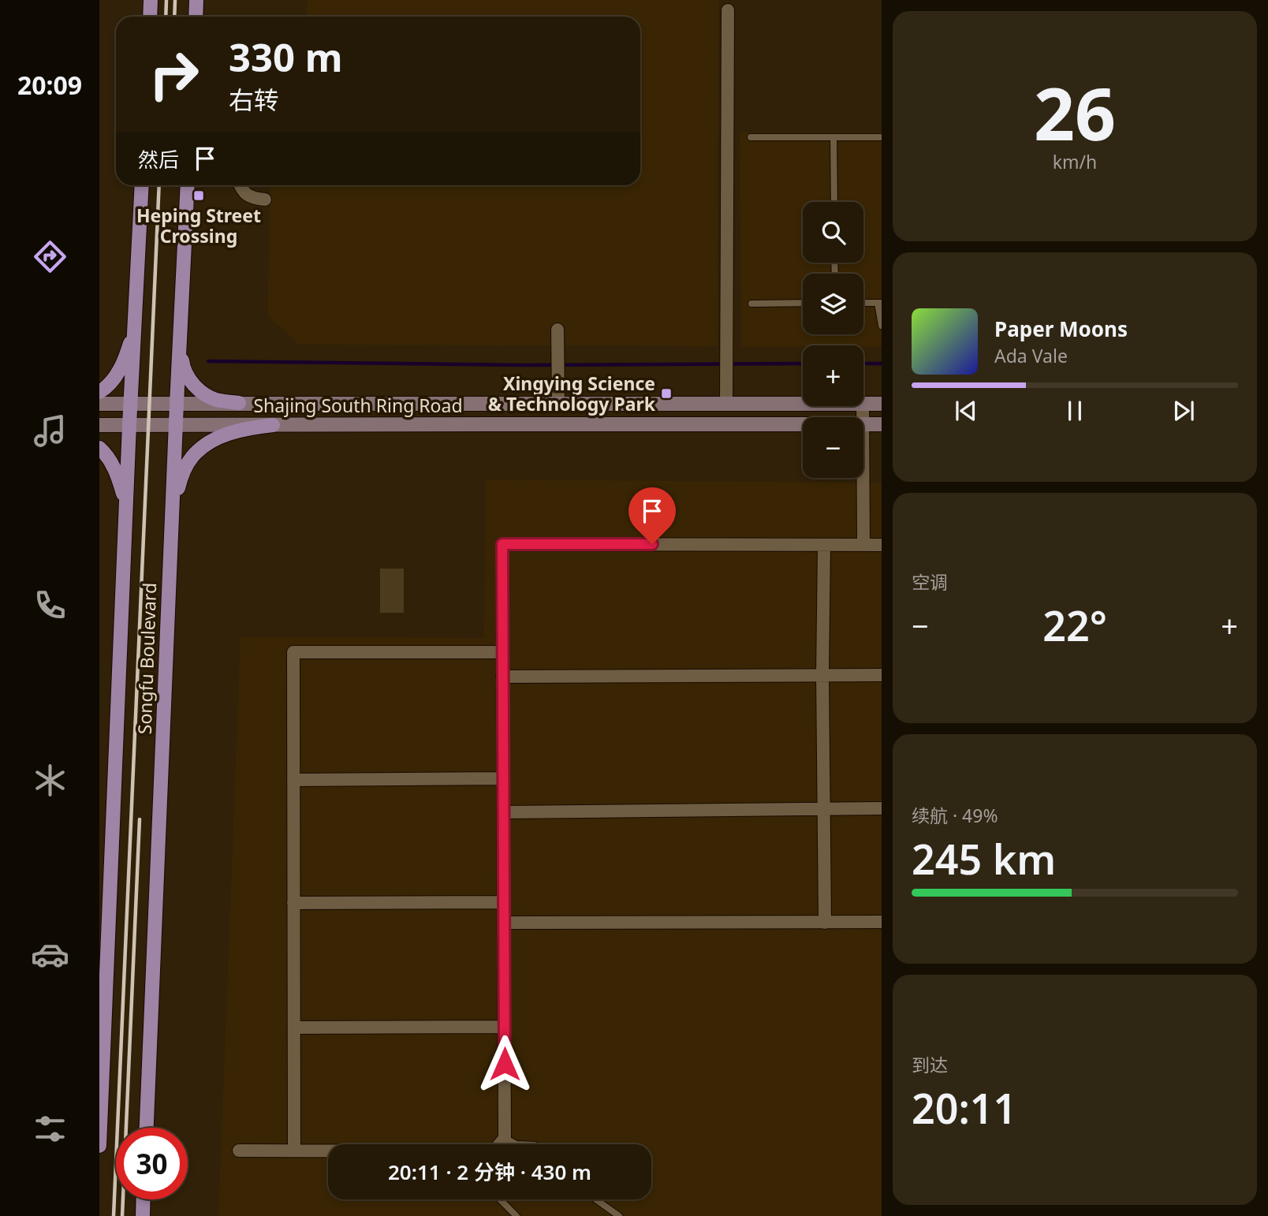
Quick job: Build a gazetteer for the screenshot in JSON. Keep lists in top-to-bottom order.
{
  "streets": {
    "main road": ["Shajing South Ring Road", "Songfu Boulevard"]
  },
  "crossings": [
    ["Shajing South Ring Road", "Songfu Boulevard"]
  ],
  "places": {
    "transit": ["Heping Street Crossing", "Xingying Science & Technology Park"]
  },
  "page": {
    "tabs": "20:09",
    "tile": [
      ["26", "km/h"],
      "空调",
      ["续航 · 49%", "245 km"],
      ["到达", "20:11"]
    ],
    "turn": ["330 m", "右转"],
    "then": "然后",
    "map_buttons": ["+", "−"],
    "song": ["Paper Moons", "Ada Vale"],
    "heat": ["−", "22°", "+"],
    "limit": "30",
    "trip": "20:11 · 2 分钟 · 430 m"
  }
}
